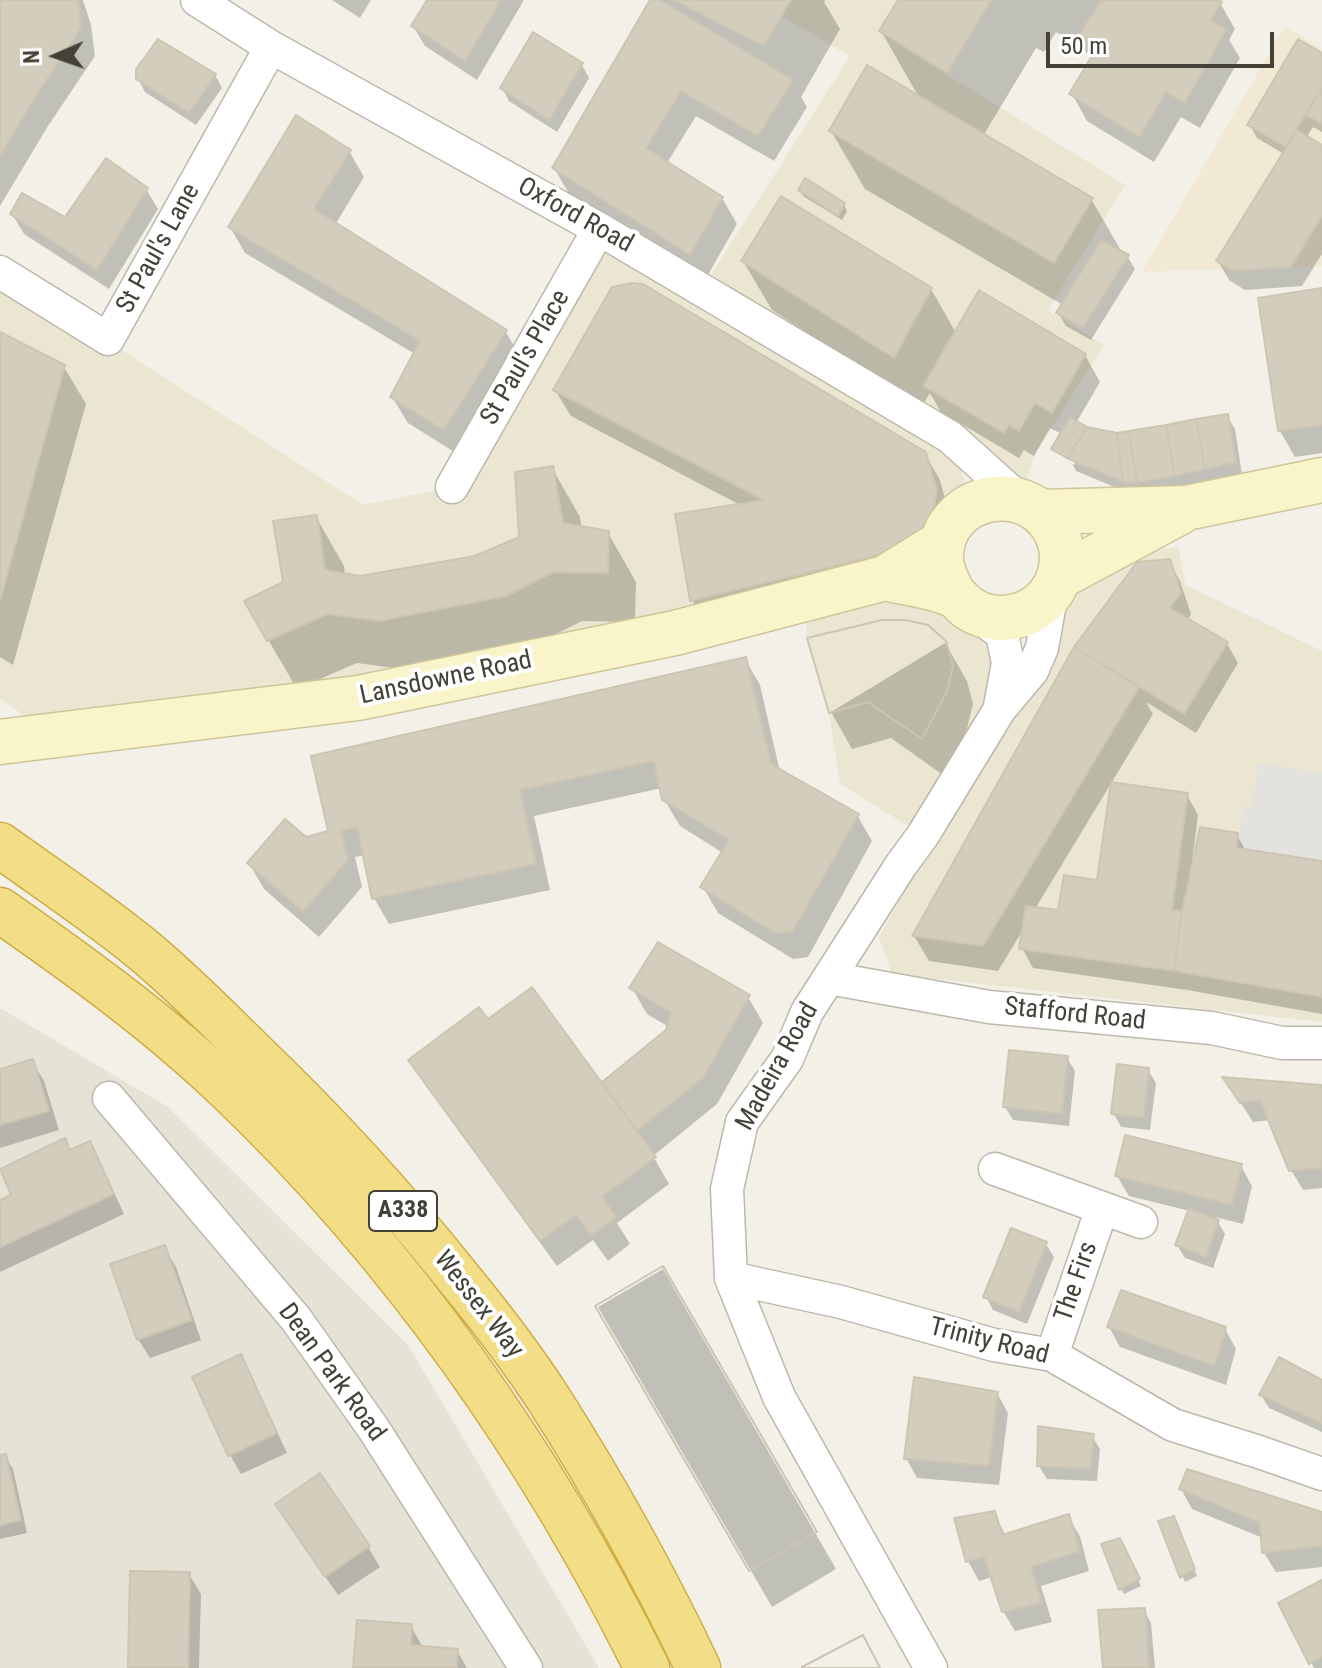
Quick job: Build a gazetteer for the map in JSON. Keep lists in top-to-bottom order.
{
  "streets": {
    "highway": ["A338", "Wessex Way"],
    "main road": ["Lansdowne Road"],
    "street": [
      "Oxford Road",
      "St Paul's Lane",
      "St Paul's Place",
      "Stafford Road",
      "Madeira Road",
      "The Firs",
      "Trinity Road",
      "Dean Park Road"
    ]
  },
  "crossings": [
    ["Oxford Road", "St Paul's Lane"],
    ["Oxford Road", "St Paul's Place"],
    ["Oxford Road", "Lansdowne Road"],
    ["Oxford Road", "Madeira Road"],
    ["Lansdowne Road", "Madeira Road"],
    ["Stafford Road", "Madeira Road"],
    ["Madeira Road", "Trinity Road"],
    ["The Firs", "Trinity Road"]
  ],
  "scale_bar": "50 m",
  "north": "left"
}
